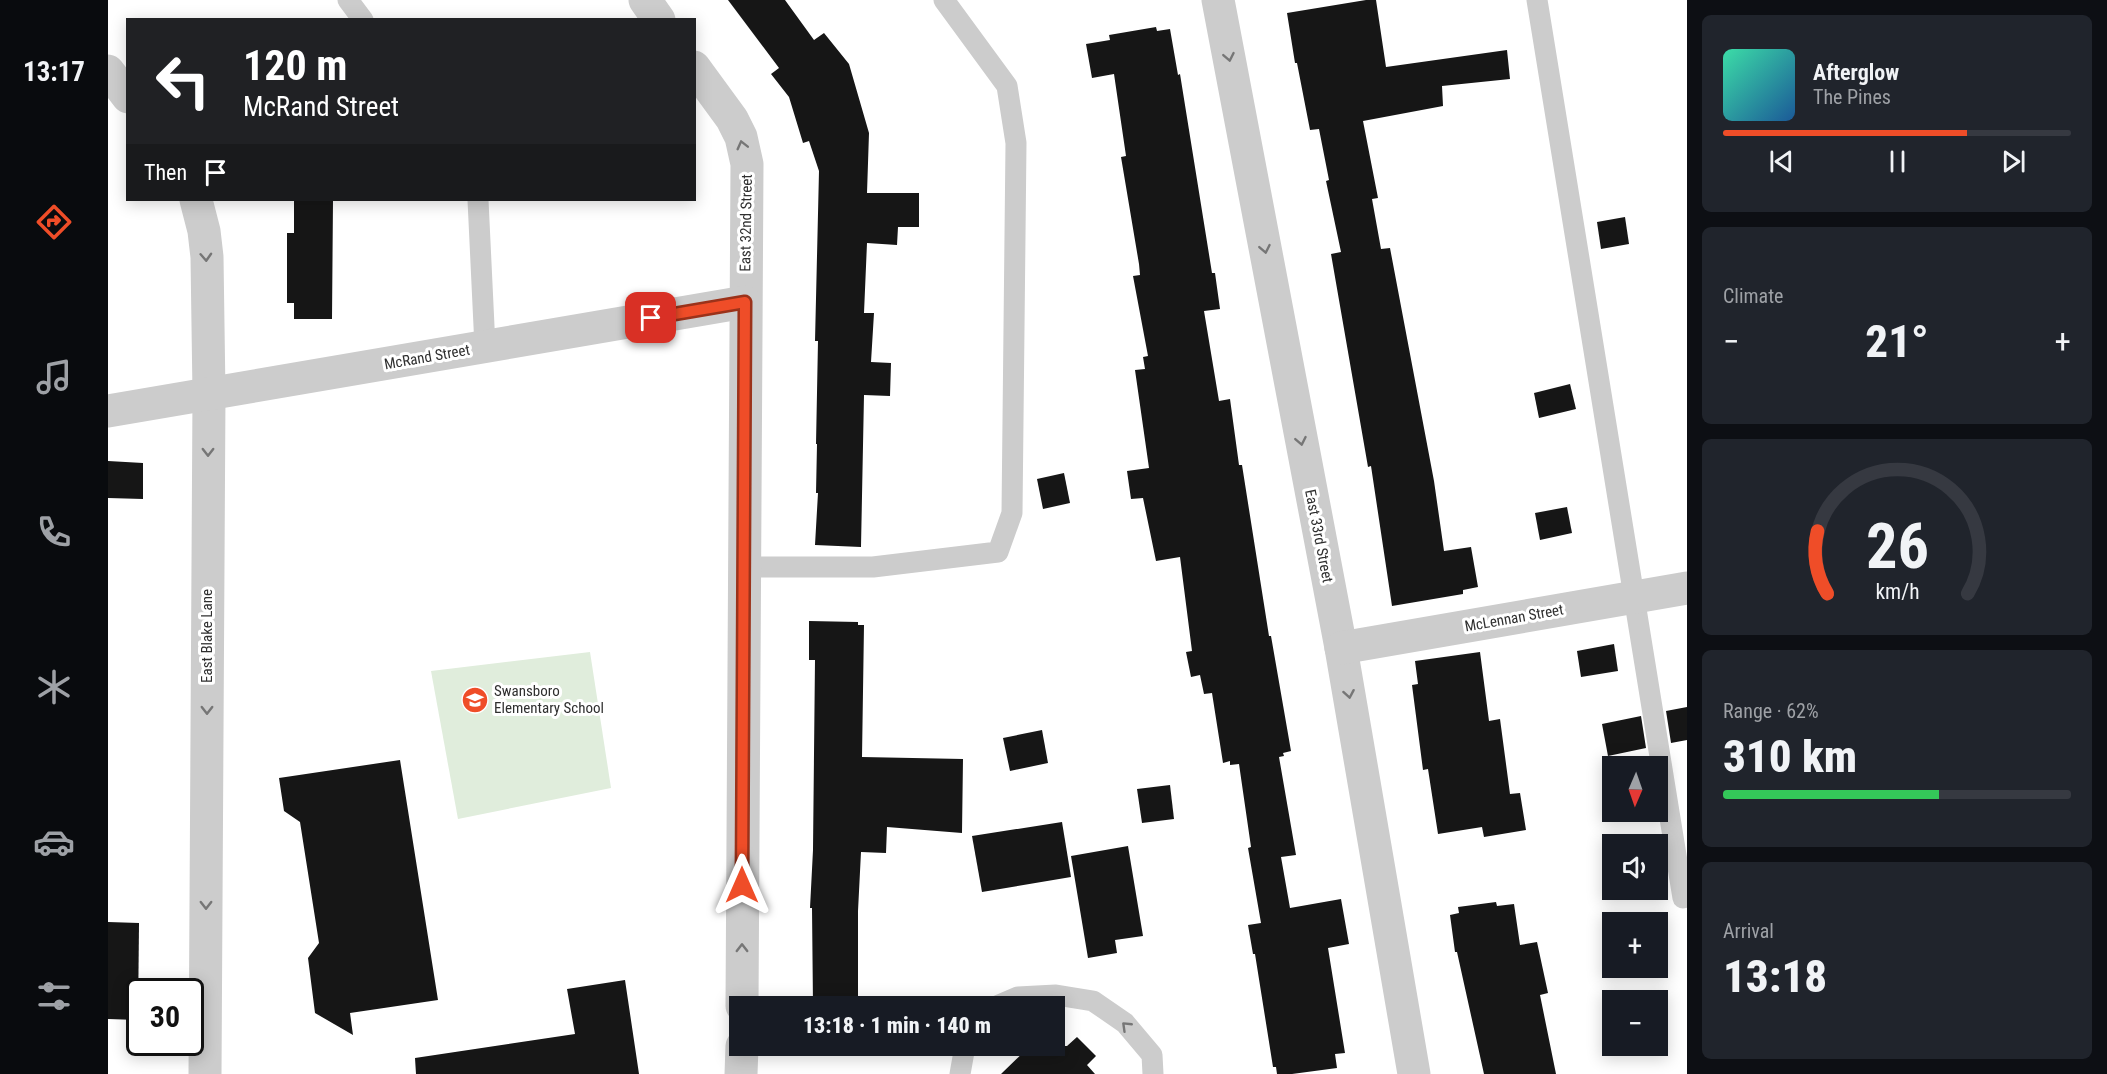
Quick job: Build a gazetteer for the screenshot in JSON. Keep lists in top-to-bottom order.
{
  "streets": {
    "street": [
      "East 32nd Street",
      "McRand Street",
      "East 33rd Street",
      "McLennan Street",
      "East Blake Lane"
    ]
  },
  "crossings": [
    ["East 32nd Street", "McRand Street"],
    ["McRand Street", "East Blake Lane"],
    ["East 33rd Street", "McLennan Street"]
  ],
  "one_way": ["East 32nd Street", "East 33rd Street", "East Blake Lane"],
  "places": {
    "school or university": ["Swansboro Elementary School"]
  },
  "north": "bottom",
  "page": {
    "tabs": "13:17",
    "turn": ["120 m", "McRand Street"],
    "song": ["Afterglow", "The Pines"],
    "then": "Then",
    "tile": [
      "Climate",
      ["Range · 62%", "310 km"],
      ["Arrival", "13:18"]
    ],
    "heat": ["−", "21°", "+"],
    "map_buttons": ["+", "−"],
    "limit": "30",
    "trip": "13:18 · 1 min · 140 m",
    "gauge": ["26", "km/h"]
  }
}
